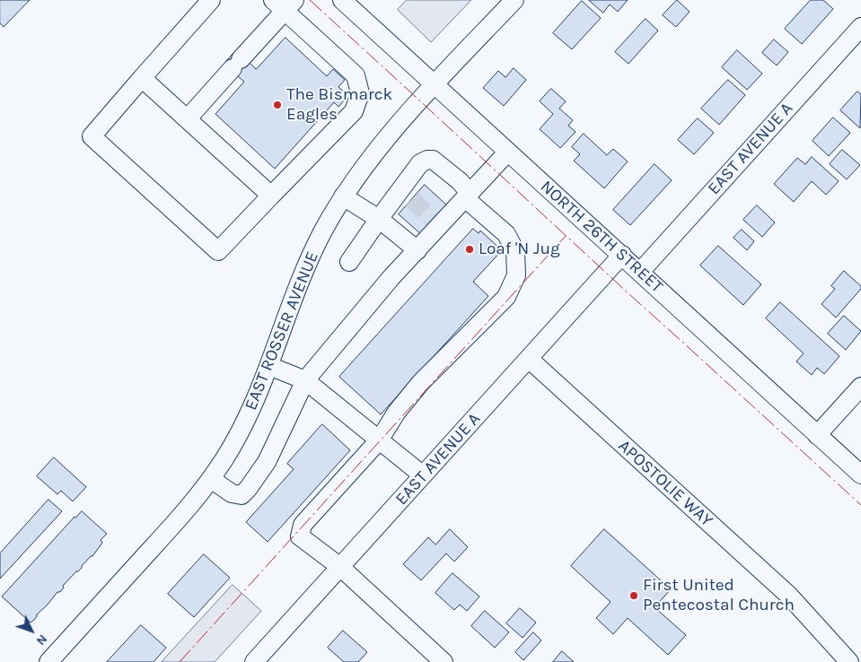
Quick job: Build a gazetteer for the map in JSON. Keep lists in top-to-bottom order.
{
  "streets": {
    "street": [
      "EAST AVENUE A",
      "NORTH 26TH STREET",
      "EAST ROSSER AVENUE",
      "APOSTOLIE WAY"
    ]
  },
  "crossings": [
    ["EAST AVENUE A", "NORTH 26TH STREET"],
    ["EAST AVENUE A", "APOSTOLIE WAY"],
    ["NORTH 26TH STREET", "EAST ROSSER AVENUE"]
  ],
  "places": ["The Bismarck Eagles", "Loaf 'N Jug", "First United Pentecostal Church"],
  "north": "bottom right"
}
